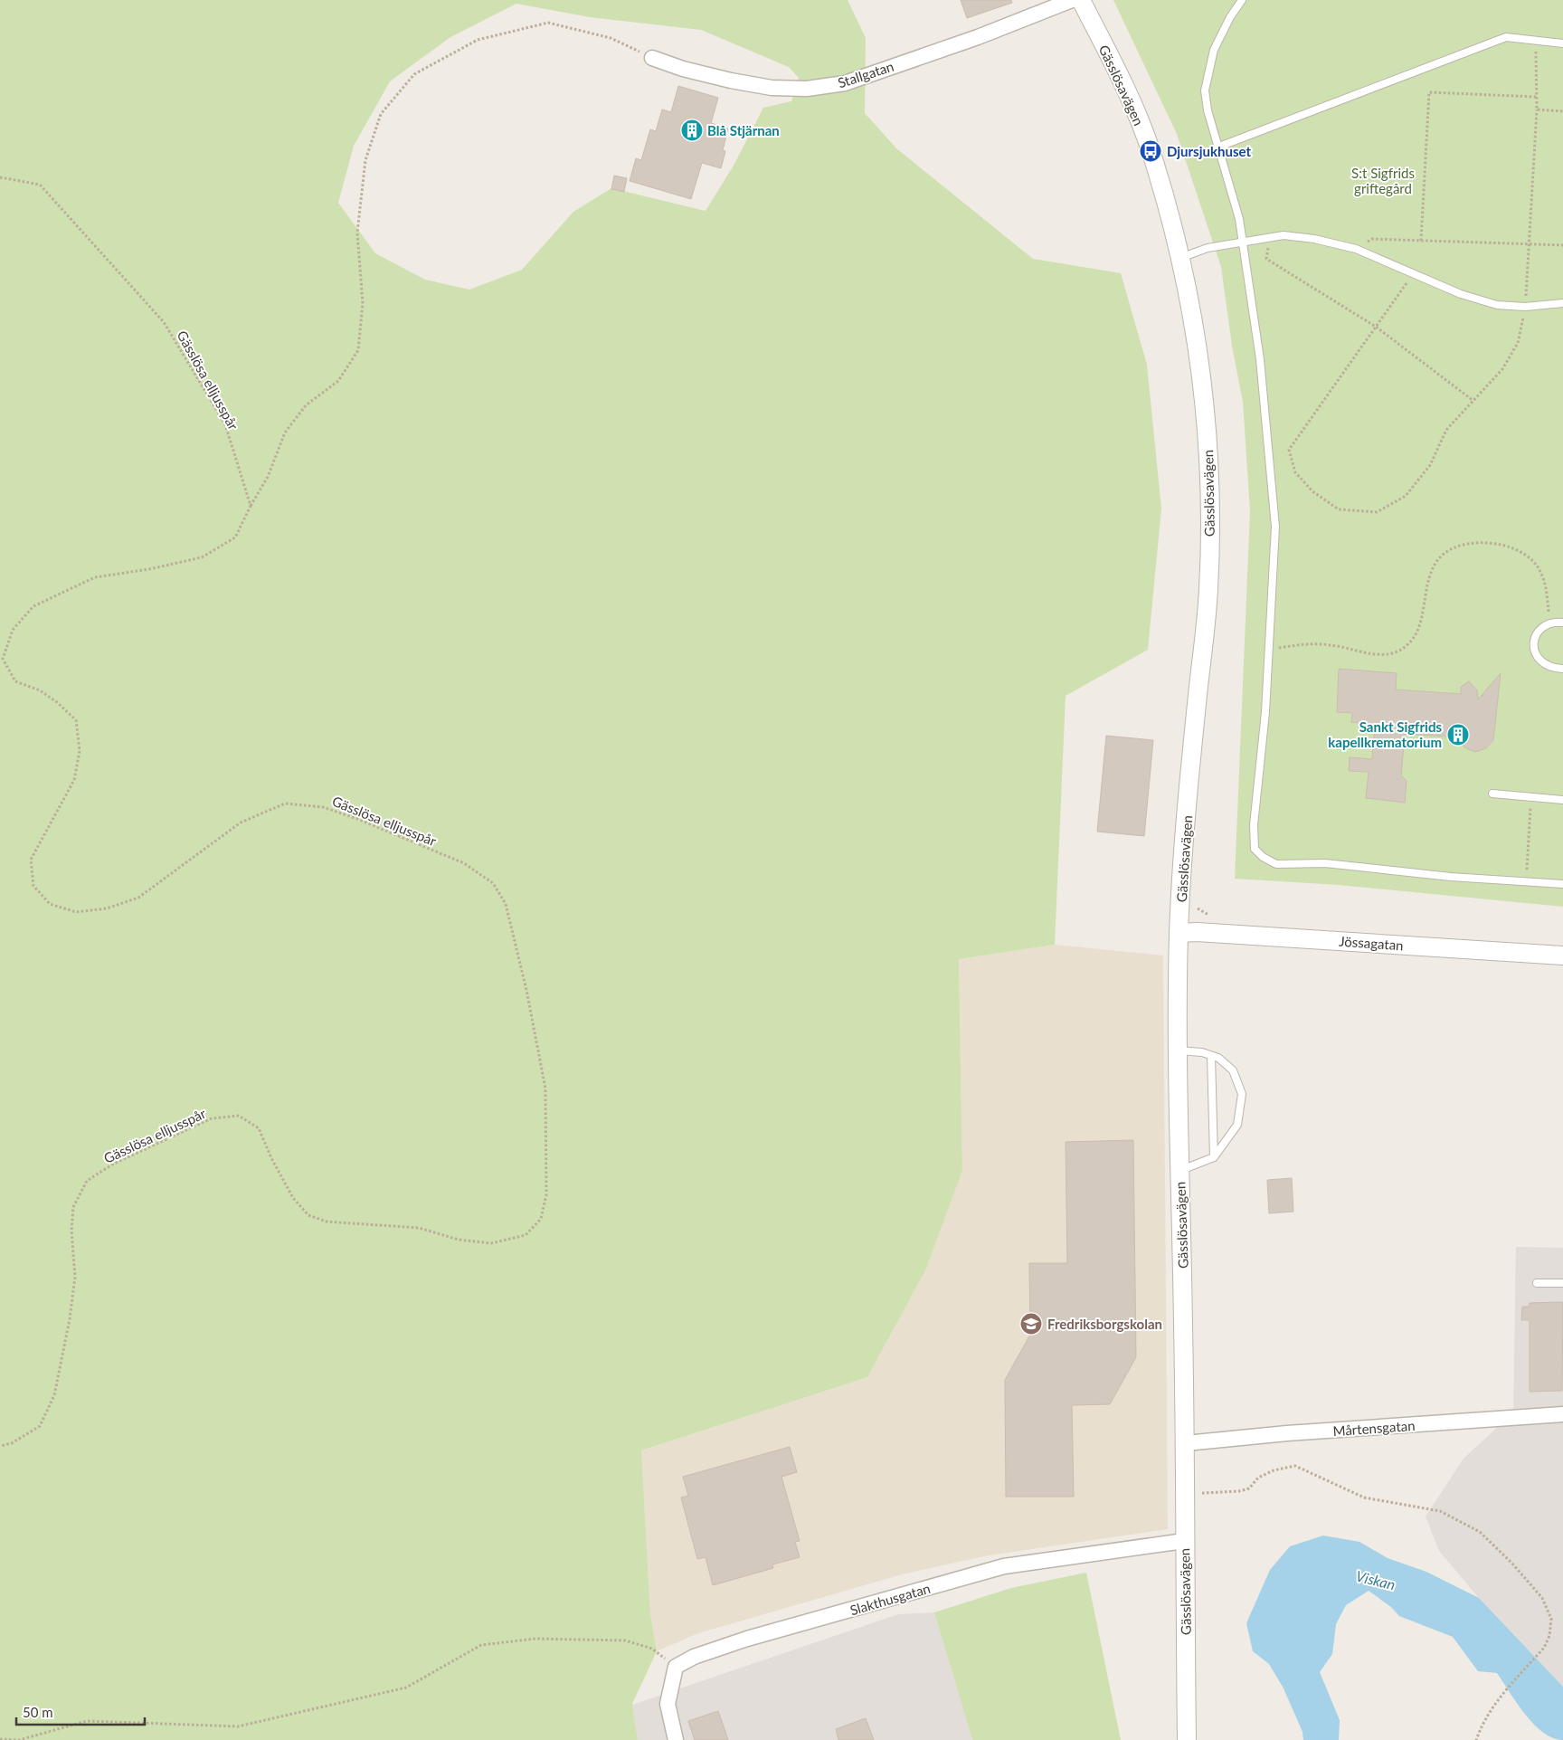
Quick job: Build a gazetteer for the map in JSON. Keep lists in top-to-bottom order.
{
  "streets": {
    "street": [
      "Stallgatan",
      "Gässlösavägen",
      "Jössagatan",
      "Mårtensgatan",
      "Slakthusgatan"
    ],
    "path": ["Gässlösa elljusspår"]
  },
  "crossings": [
    ["Gässlösavägen", "Jössagatan"],
    ["Gässlösavägen", "Mårtensgatan"],
    ["Gässlösavägen", "Slakthusgatan"]
  ],
  "water": ["Viskan"],
  "parks": ["S:t Sigfrids griftegård"],
  "places": {
    "building": ["Blå Stjärnan", "Sankt Sigfrids kapellkrematorium"],
    "bus stop": ["Djursjukhuset"],
    "school or university": ["Fredriksborgskolan"]
  },
  "scale_bar": "50 m"
}
